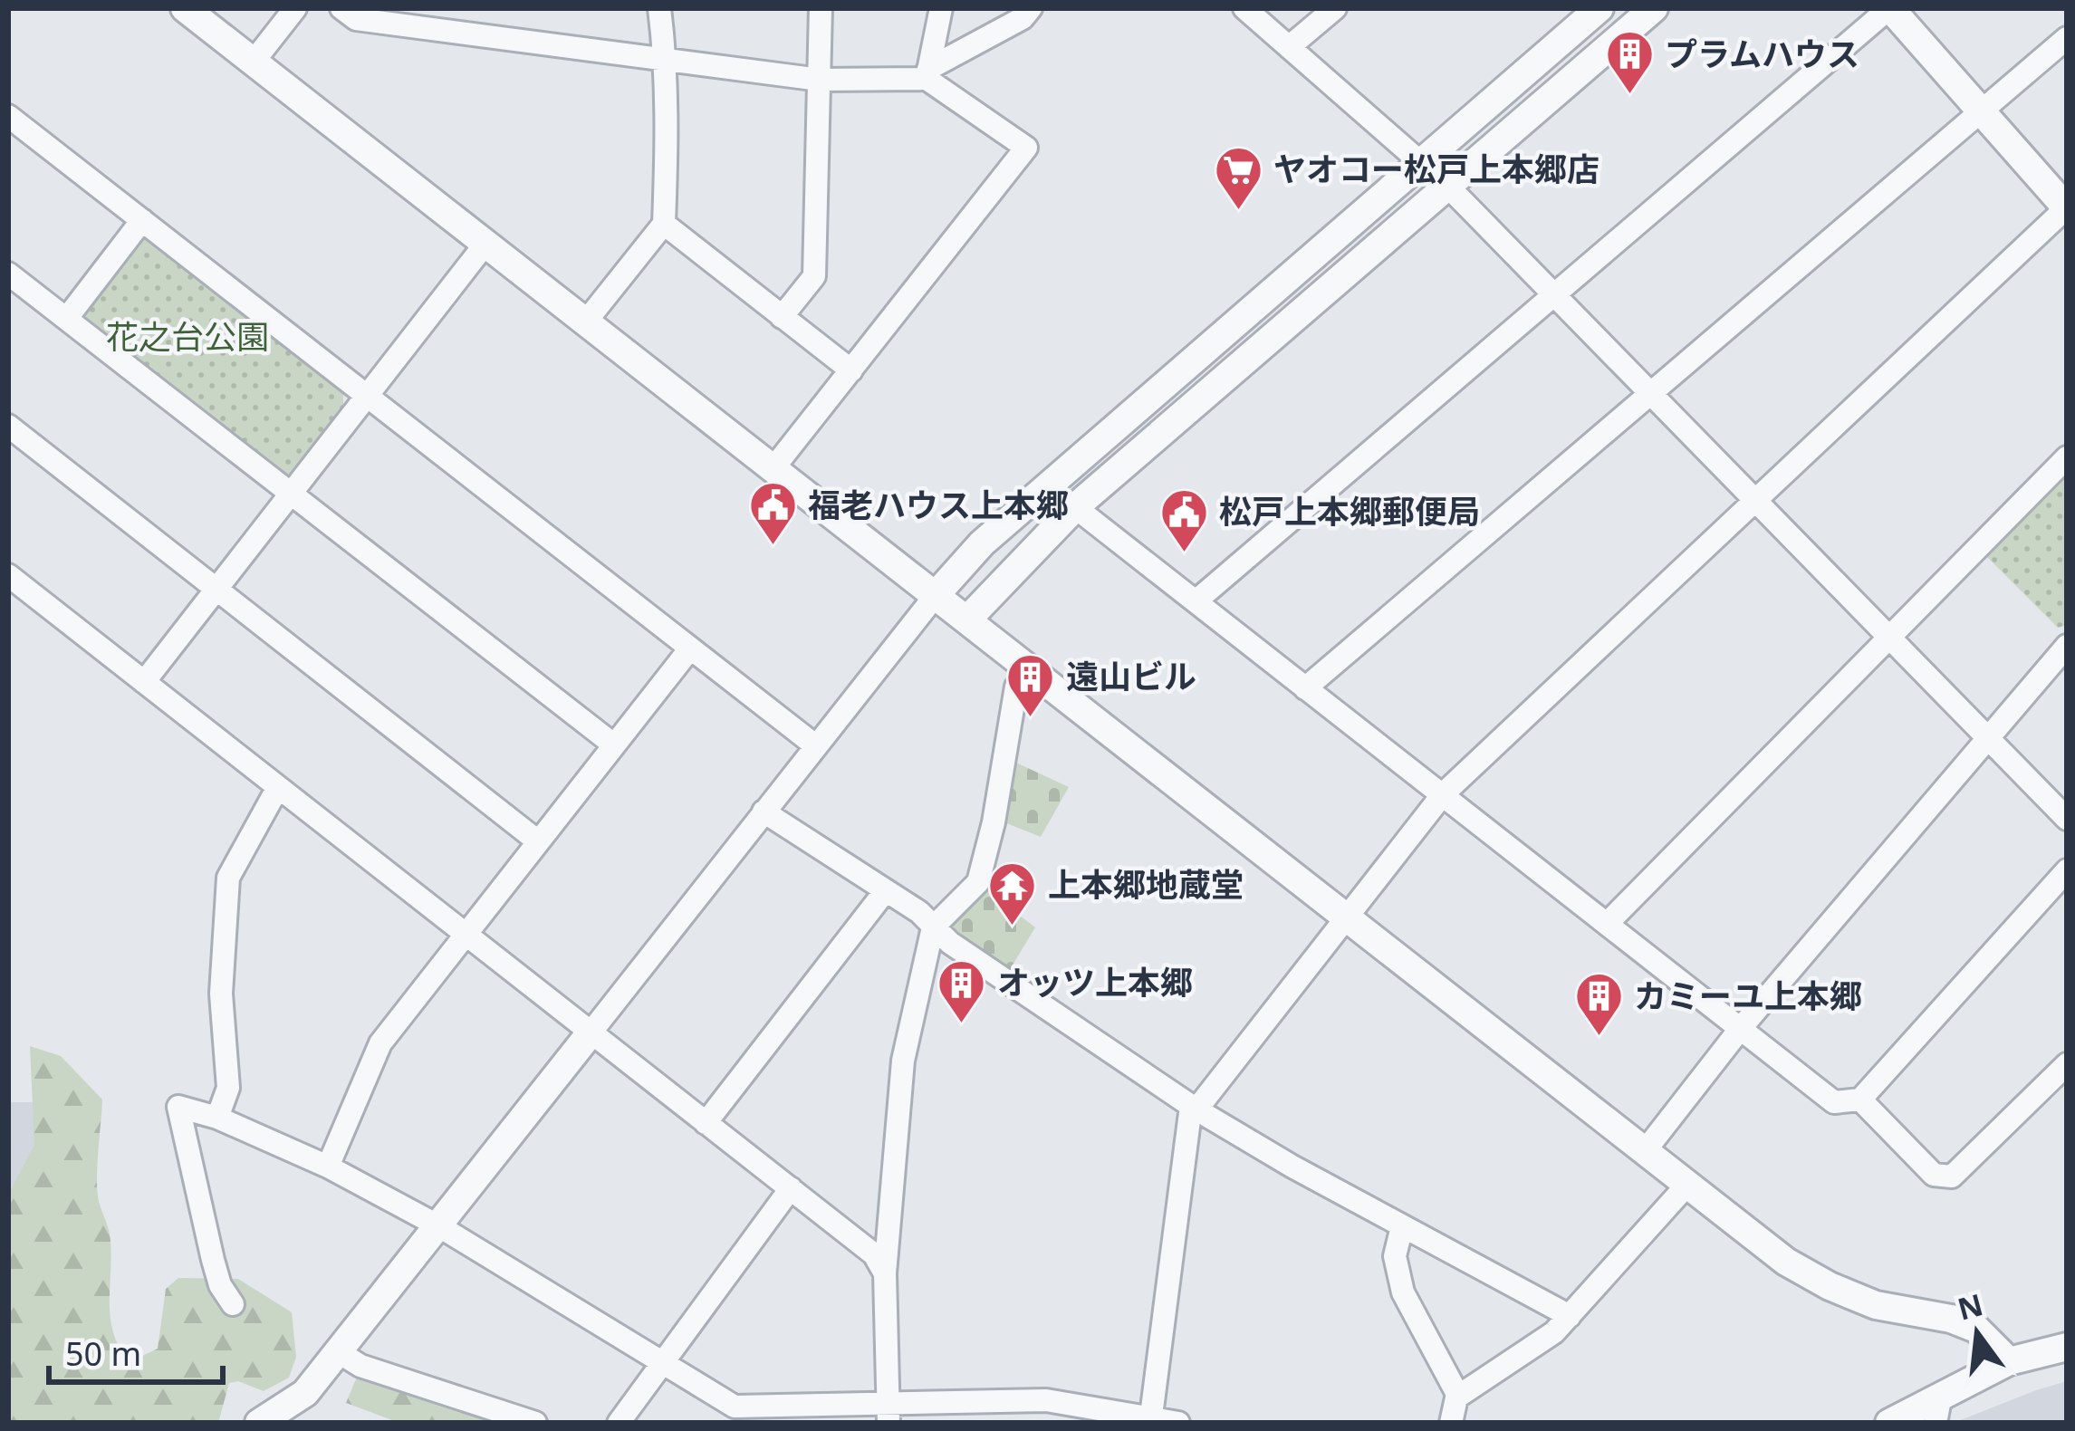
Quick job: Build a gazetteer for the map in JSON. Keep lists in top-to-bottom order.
{
  "parks": ["花之台公園"],
  "places": {
    "building": [
      "プラムハウス",
      "遠山ビル",
      "オッツ上本郷",
      "カミーユ上本郷"
    ],
    "supermarket": ["ヤオコー松戸上本郷店"],
    "public building": ["福老ハウス上本郷", "松戸上本郷郵便局"],
    "temple": ["上本郷地蔵堂"]
  },
  "scale_bar": "50 m",
  "north": "top"
}
